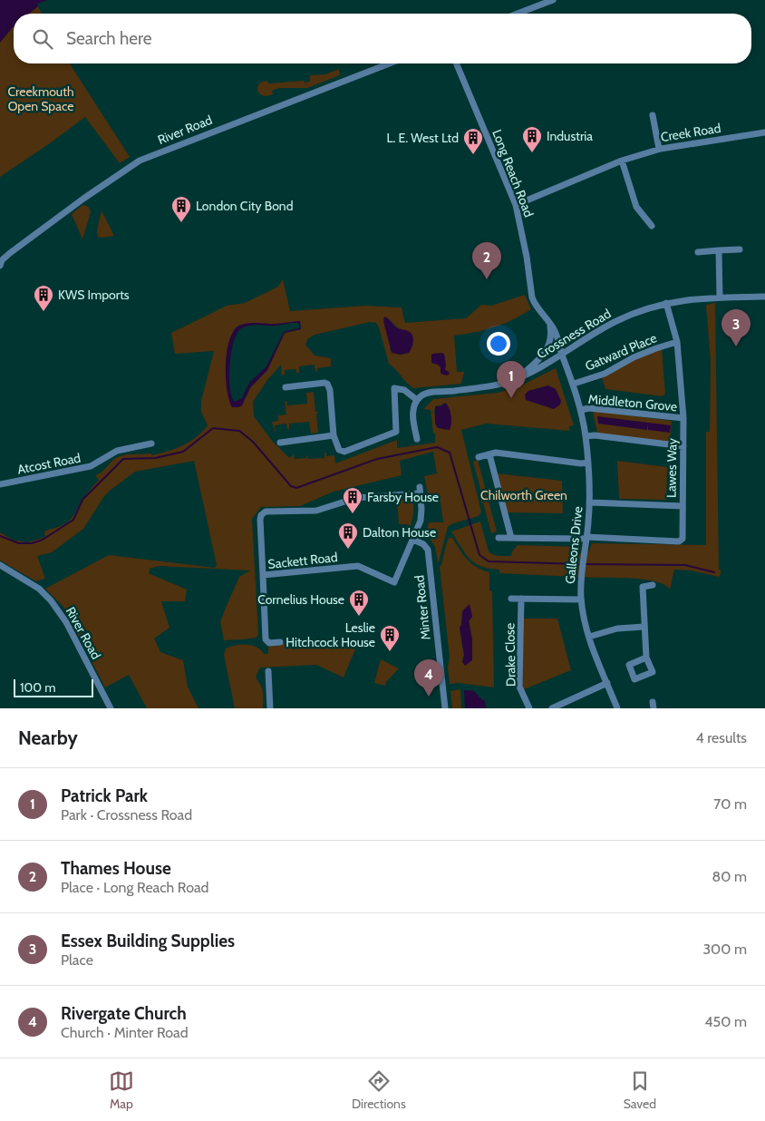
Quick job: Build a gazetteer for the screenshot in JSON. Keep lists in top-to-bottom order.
{
  "streets": {
    "street": [
      "River Road",
      "Creek Road",
      "Long Reach Road",
      "Crossness Road",
      "Gatward Place",
      "Middleton Grove",
      "Atcost Road",
      "Lawes Way",
      "Galleons Drive",
      "Sackett Road",
      "Minter Road",
      "Drake Close"
    ]
  },
  "crossings": [
    ["Creek Road", "Long Reach Road"],
    ["Long Reach Road", "Crossness Road"],
    ["Long Reach Road", "Galleons Drive"],
    ["Crossness Road", "Lawes Way"],
    ["Crossness Road", "Galleons Drive"],
    ["Gatward Place", "Lawes Way"],
    ["Gatward Place", "Galleons Drive"],
    ["Middleton Grove", "Lawes Way"],
    ["Middleton Grove", "Galleons Drive"],
    ["Lawes Way", "Galleons Drive"],
    ["Sackett Road", "Minter Road"]
  ],
  "parks": ["Creekmouth Open Space", "Chilworth Green"],
  "places": {
    "building": [
      "Industria",
      "L. E. West Ltd",
      "London City Bond",
      "KWS Imports",
      "Farsby House",
      "Dalton House",
      "Cornelius House",
      "Leslie Hitchcock House"
    ]
  },
  "scale_bar": "100 m",
  "page": {
    "search": "Search here",
    "pins": [
      "2",
      "3",
      "1",
      "4"
    ],
    "scale": "100 m",
    "heading": ["Nearby", "4 results"],
    "list": [
      {
        "mark": "1",
        "name": "Patrick Park",
        "note": "Park · Crossness Road",
        "value": "70 m"
      },
      {
        "mark": "2",
        "name": "Thames House",
        "note": "Place · Long Reach Road",
        "value": "80 m"
      },
      {
        "mark": "3",
        "name": "Essex Building Supplies",
        "note": "Place",
        "value": "300 m"
      },
      {
        "mark": "4",
        "name": "Rivergate Church",
        "note": "Church · Minter Road",
        "value": "450 m"
      }
    ],
    "nav": ["Map", "Directions", "Saved"]
  }
}
